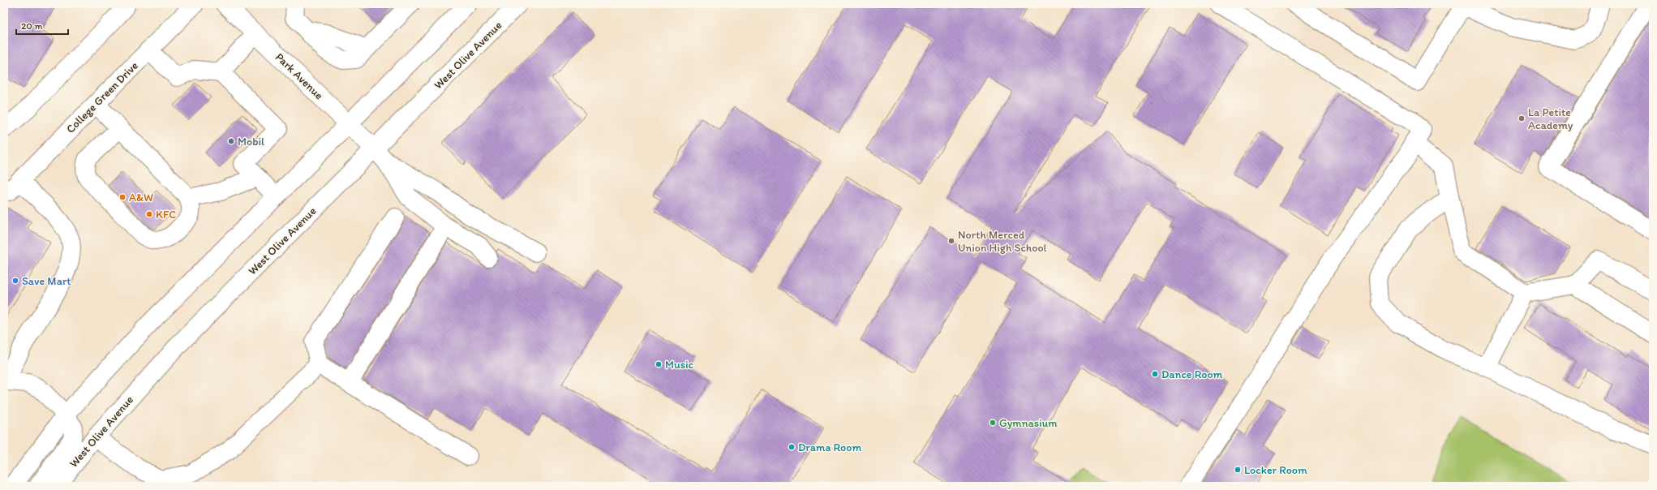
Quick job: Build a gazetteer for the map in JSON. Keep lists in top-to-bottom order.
{
  "streets": {
    "main road": ["West Olive Avenue", "Park Avenue", "College Green Drive"]
  },
  "crossings": [
    ["West Olive Avenue", "Park Avenue"]
  ],
  "places": [
    "La Petite Academy",
    "Mobil",
    "A&W",
    "KFC",
    "North Merced Union High School",
    "Save Mart",
    "Music",
    "Dance Room",
    "Gymnasium",
    "Drama Room",
    "Locker Room"
  ],
  "scale_bar": "20 m"
}
